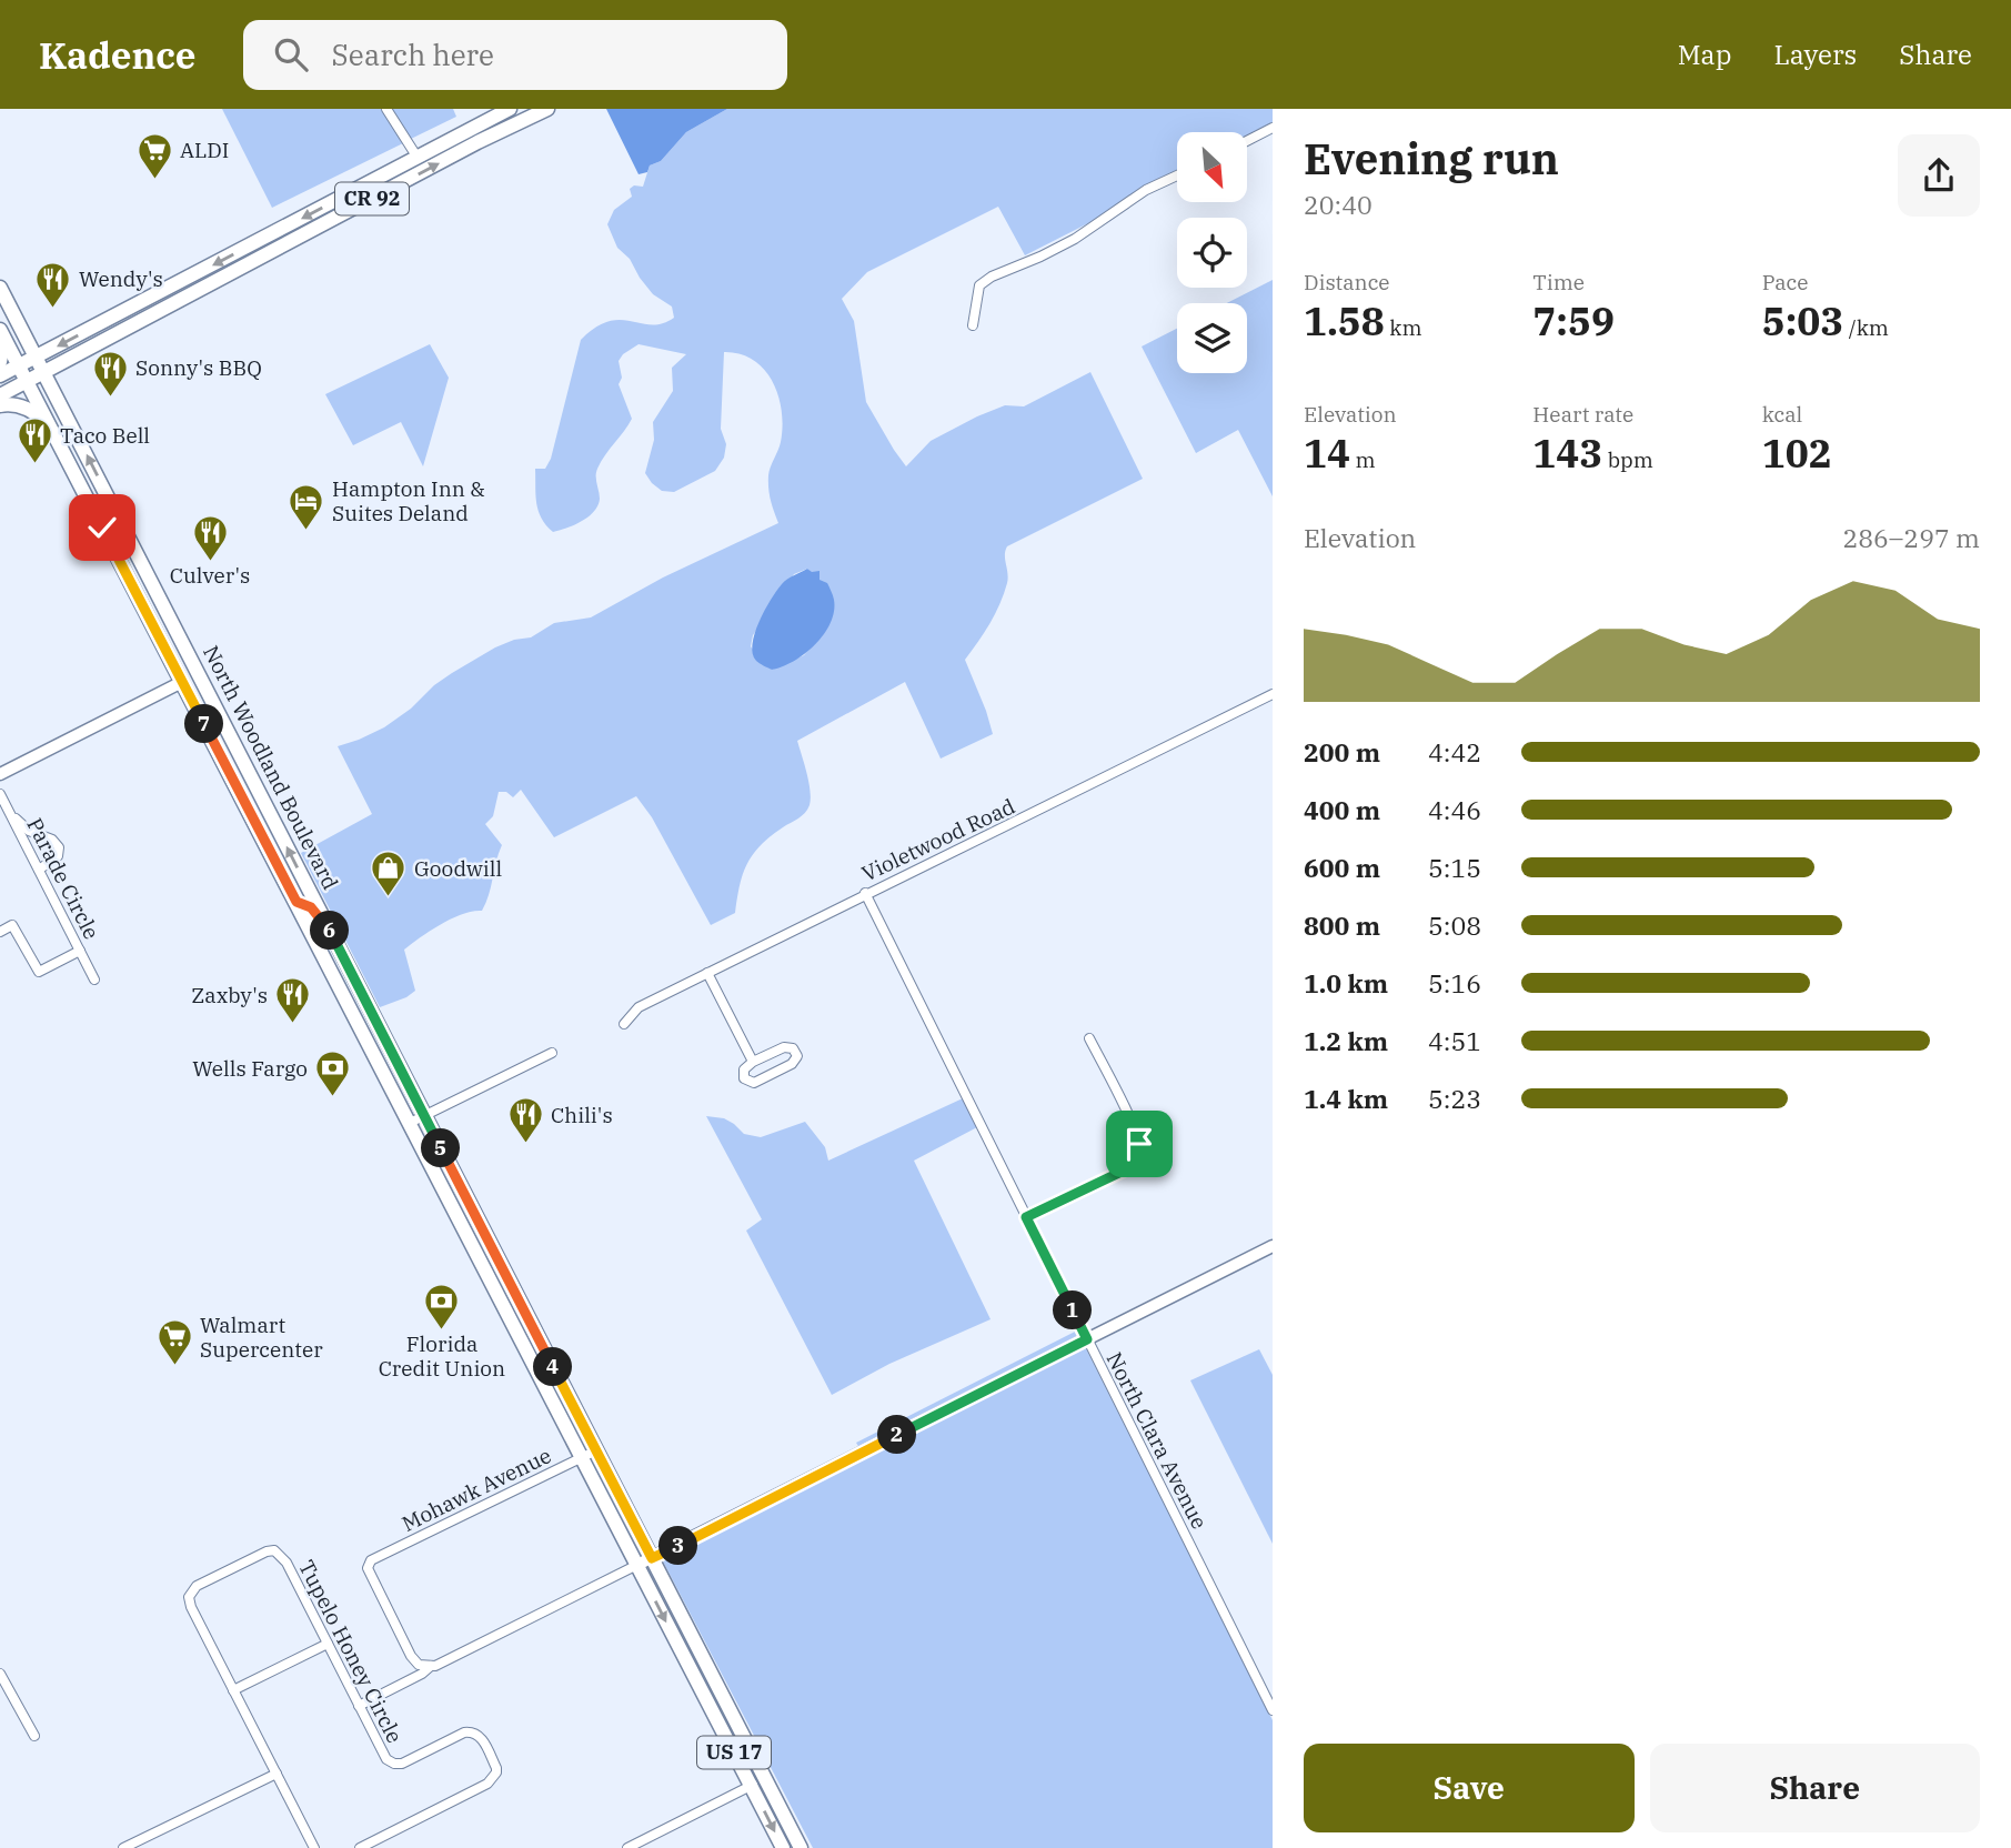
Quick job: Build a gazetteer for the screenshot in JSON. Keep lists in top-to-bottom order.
{
  "streets": {
    "main road": ["CR 92", "North Woodland Boulevard", "US 17"],
    "street": [
      "Violetwood Road",
      "Parade Circle",
      "North Clara Avenue",
      "Mohawk Avenue",
      "Tupelo Honey Circle"
    ]
  },
  "crossings": [
    ["CR 92", "North Woodland Boulevard"],
    ["North Woodland Boulevard", "Mohawk Avenue"],
    ["Violetwood Road", "North Clara Avenue"]
  ],
  "places": {
    "supermarket": ["ALDI", "Walmart Supercenter"],
    "restaurant": [
      "Wendy's",
      "Sonny's BBQ",
      "Taco Bell",
      "Culver's",
      "Zaxby's",
      "Chili's"
    ],
    "hotel": ["Hampton Inn & Suites Deland"],
    "shop": ["Goodwill"],
    "bank": ["Wells Fargo", "Florida Credit Union"]
  },
  "north": "bottom right",
  "page": {
    "header": "Kadence",
    "search": "Search here",
    "nav": ["Map", "Layers", "Share"],
    "heading": ["Evening run", "20:40"],
    "stats": [
      ["Distance", "1.58 km"],
      ["Time", "7:59"],
      ["Pace", "5:03 /km"],
      ["Elevation", "14 m"],
      ["Heart rate", "143 bpm"],
      ["kcal", "102"]
    ],
    "chart": ["Elevation", "286–297 m"],
    "pins": [
      "7",
      "6",
      "5",
      "1",
      "4",
      "2",
      "3"
    ],
    "list": [
      {
        "name": "200 m",
        "note": "4:42"
      },
      {
        "name": "400 m",
        "note": "4:46"
      },
      {
        "name": "600 m",
        "note": "5:15"
      },
      {
        "name": "800 m",
        "note": "5:08"
      },
      {
        "name": "1.0 km",
        "note": "5:16"
      },
      {
        "name": "1.2 km",
        "note": "4:51"
      },
      {
        "name": "1.4 km",
        "note": "5:23"
      }
    ],
    "buttons": ["Save", "Share"]
  }
}
